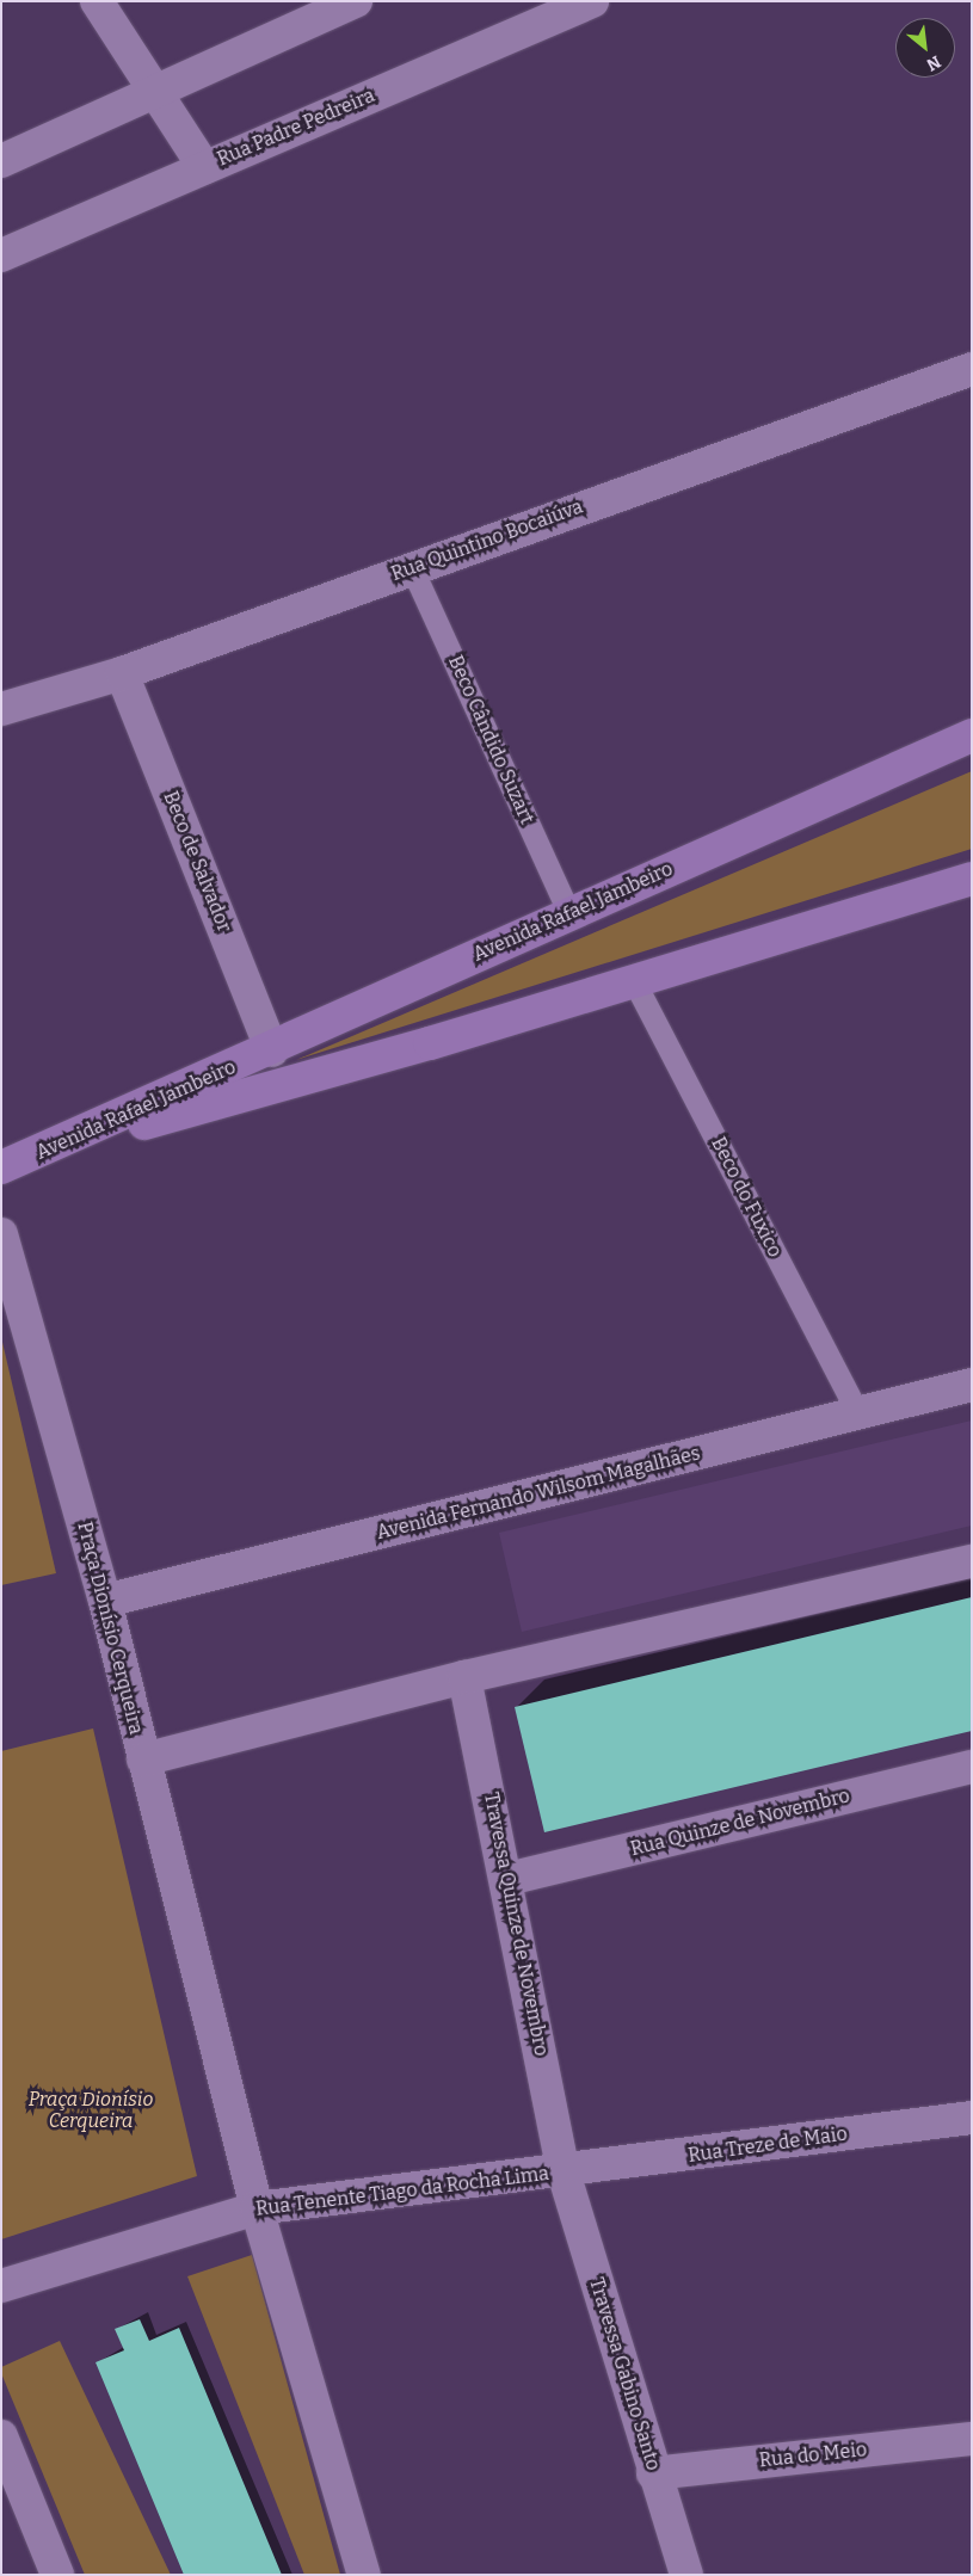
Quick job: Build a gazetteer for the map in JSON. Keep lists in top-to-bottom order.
{
  "streets": {
    "main road": ["Avenida Rafael Jambeiro"],
    "street": [
      "Rua Padre Pedreira",
      "Rua Quintino Bocaiúva",
      "Beco de Salvador",
      "Avenida Fernando Wilsom Magalhães",
      "Praça Dionísio Cerqueira",
      "Rua Quinze de Novembro",
      "Travessa Quinze de Novembro",
      "Rua Treze de Maio",
      "Rua Tenente Tiago da Rocha Lima",
      "Travessa Gabino Santo",
      "Rua do Meio"
    ],
    "lane": ["Beco Cândido Suzart", "Beco do Fuxico"]
  },
  "crossings": [
    ["Rua Quintino Bocaiúva", "Beco Cândido Suzart"],
    ["Rua Quintino Bocaiúva", "Beco de Salvador"],
    ["Beco Cândido Suzart", "Avenida Rafael Jambeiro"],
    ["Beco de Salvador", "Avenida Rafael Jambeiro"],
    ["Avenida Rafael Jambeiro", "Beco do Fuxico"],
    ["Beco do Fuxico", "Avenida Fernando Wilsom Magalhães"],
    ["Avenida Fernando Wilsom Magalhães", "Praça Dionísio Cerqueira"],
    ["Praça Dionísio Cerqueira", "Rua Tenente Tiago da Rocha Lima"],
    ["Rua Quinze de Novembro", "Travessa Quinze de Novembro"],
    ["Travessa Quinze de Novembro", "Rua Treze de Maio"],
    ["Travessa Quinze de Novembro", "Rua Tenente Tiago da Rocha Lima"],
    ["Travessa Quinze de Novembro", "Travessa Gabino Santo"],
    ["Rua Treze de Maio", "Rua Tenente Tiago da Rocha Lima"],
    ["Rua Treze de Maio", "Travessa Gabino Santo"],
    ["Rua Tenente Tiago da Rocha Lima", "Travessa Gabino Santo"],
    ["Travessa Gabino Santo", "Rua do Meio"]
  ],
  "parks": ["Praça Dionísio Cerqueira"],
  "north": "bottom right"
}
